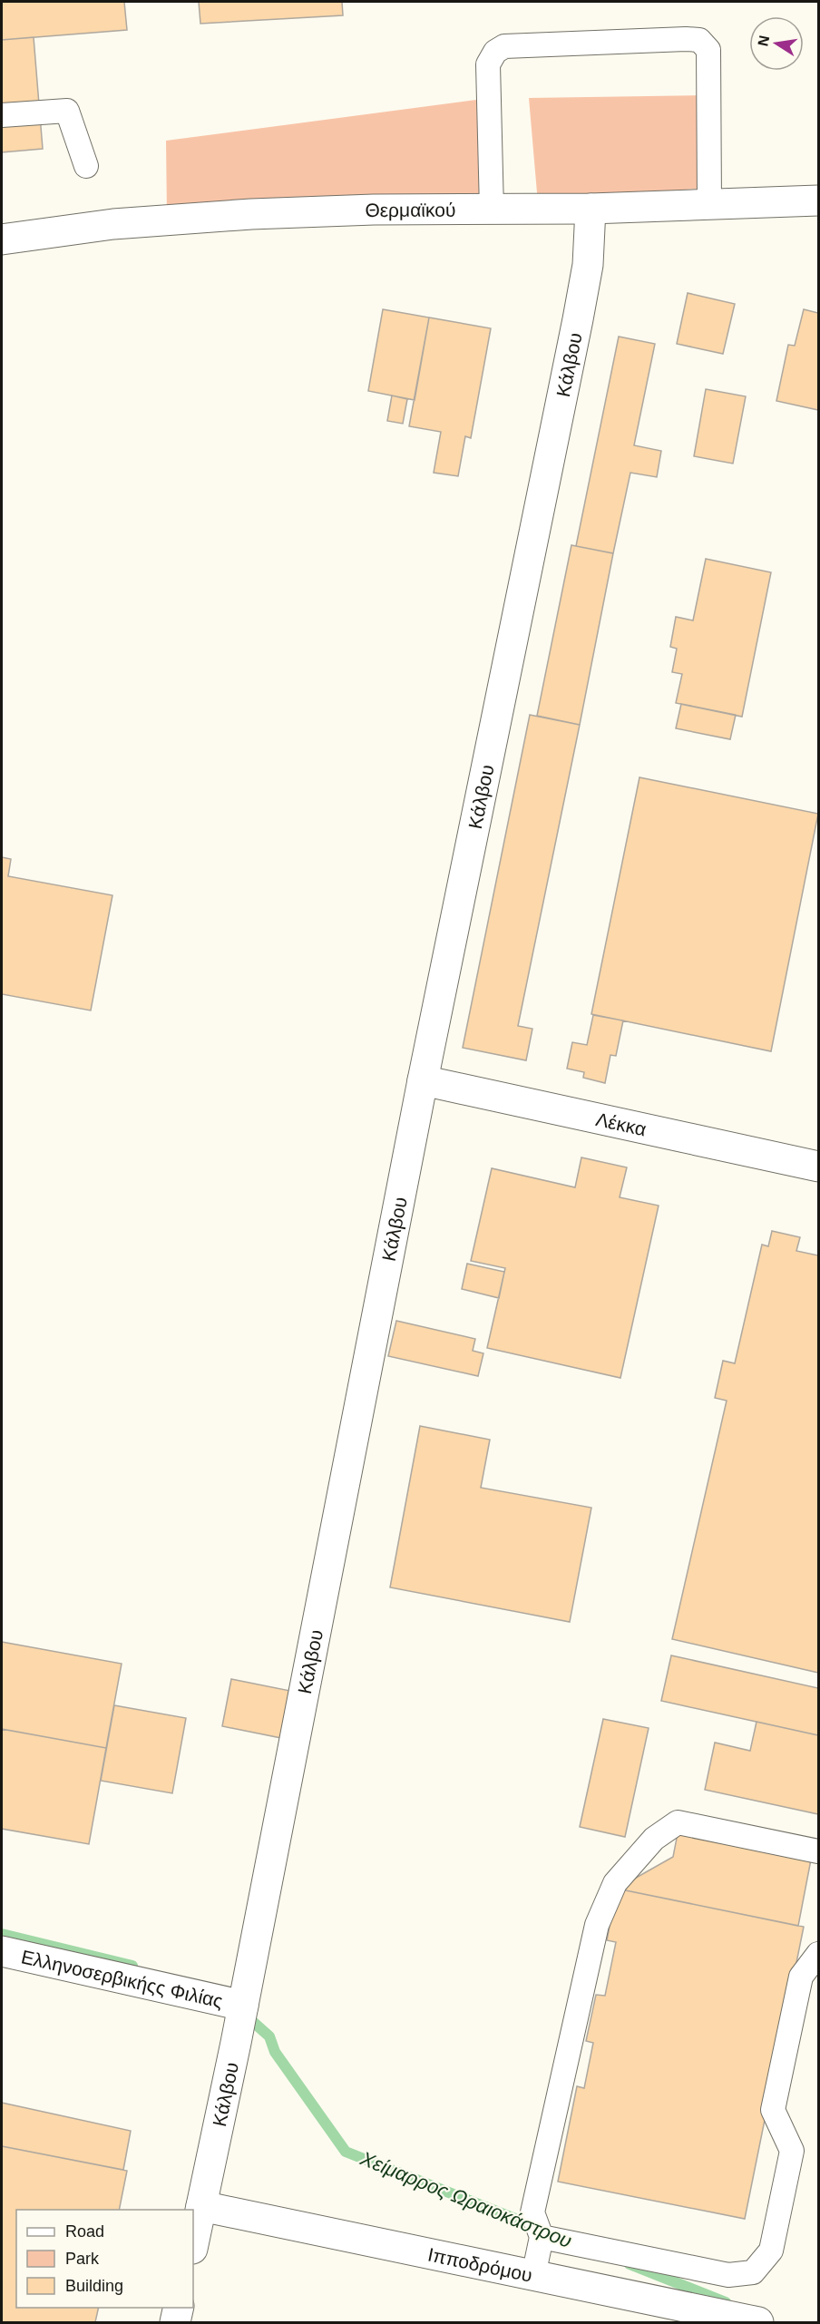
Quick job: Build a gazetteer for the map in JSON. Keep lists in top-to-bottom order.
{
  "streets": {
    "street": [
      "Θερμαϊκού",
      "Κάλβου",
      "Λέκκα",
      "Ελληνοσερβικήςς Φιλίας",
      "Ιπποδρόμου"
    ]
  },
  "crossings": [
    ["Θερμαϊκού", "Κάλβου"],
    ["Κάλβου", "Λέκκα"],
    ["Κάλβου", "Ελληνοσερβικήςς Φιλίας"],
    ["Κάλβου", "Ιπποδρόμου"]
  ],
  "water": ["Χείμαρρος Ωραιοκάστρου"],
  "legend": ["Road", "Park", "Building"],
  "north": "left"
}
